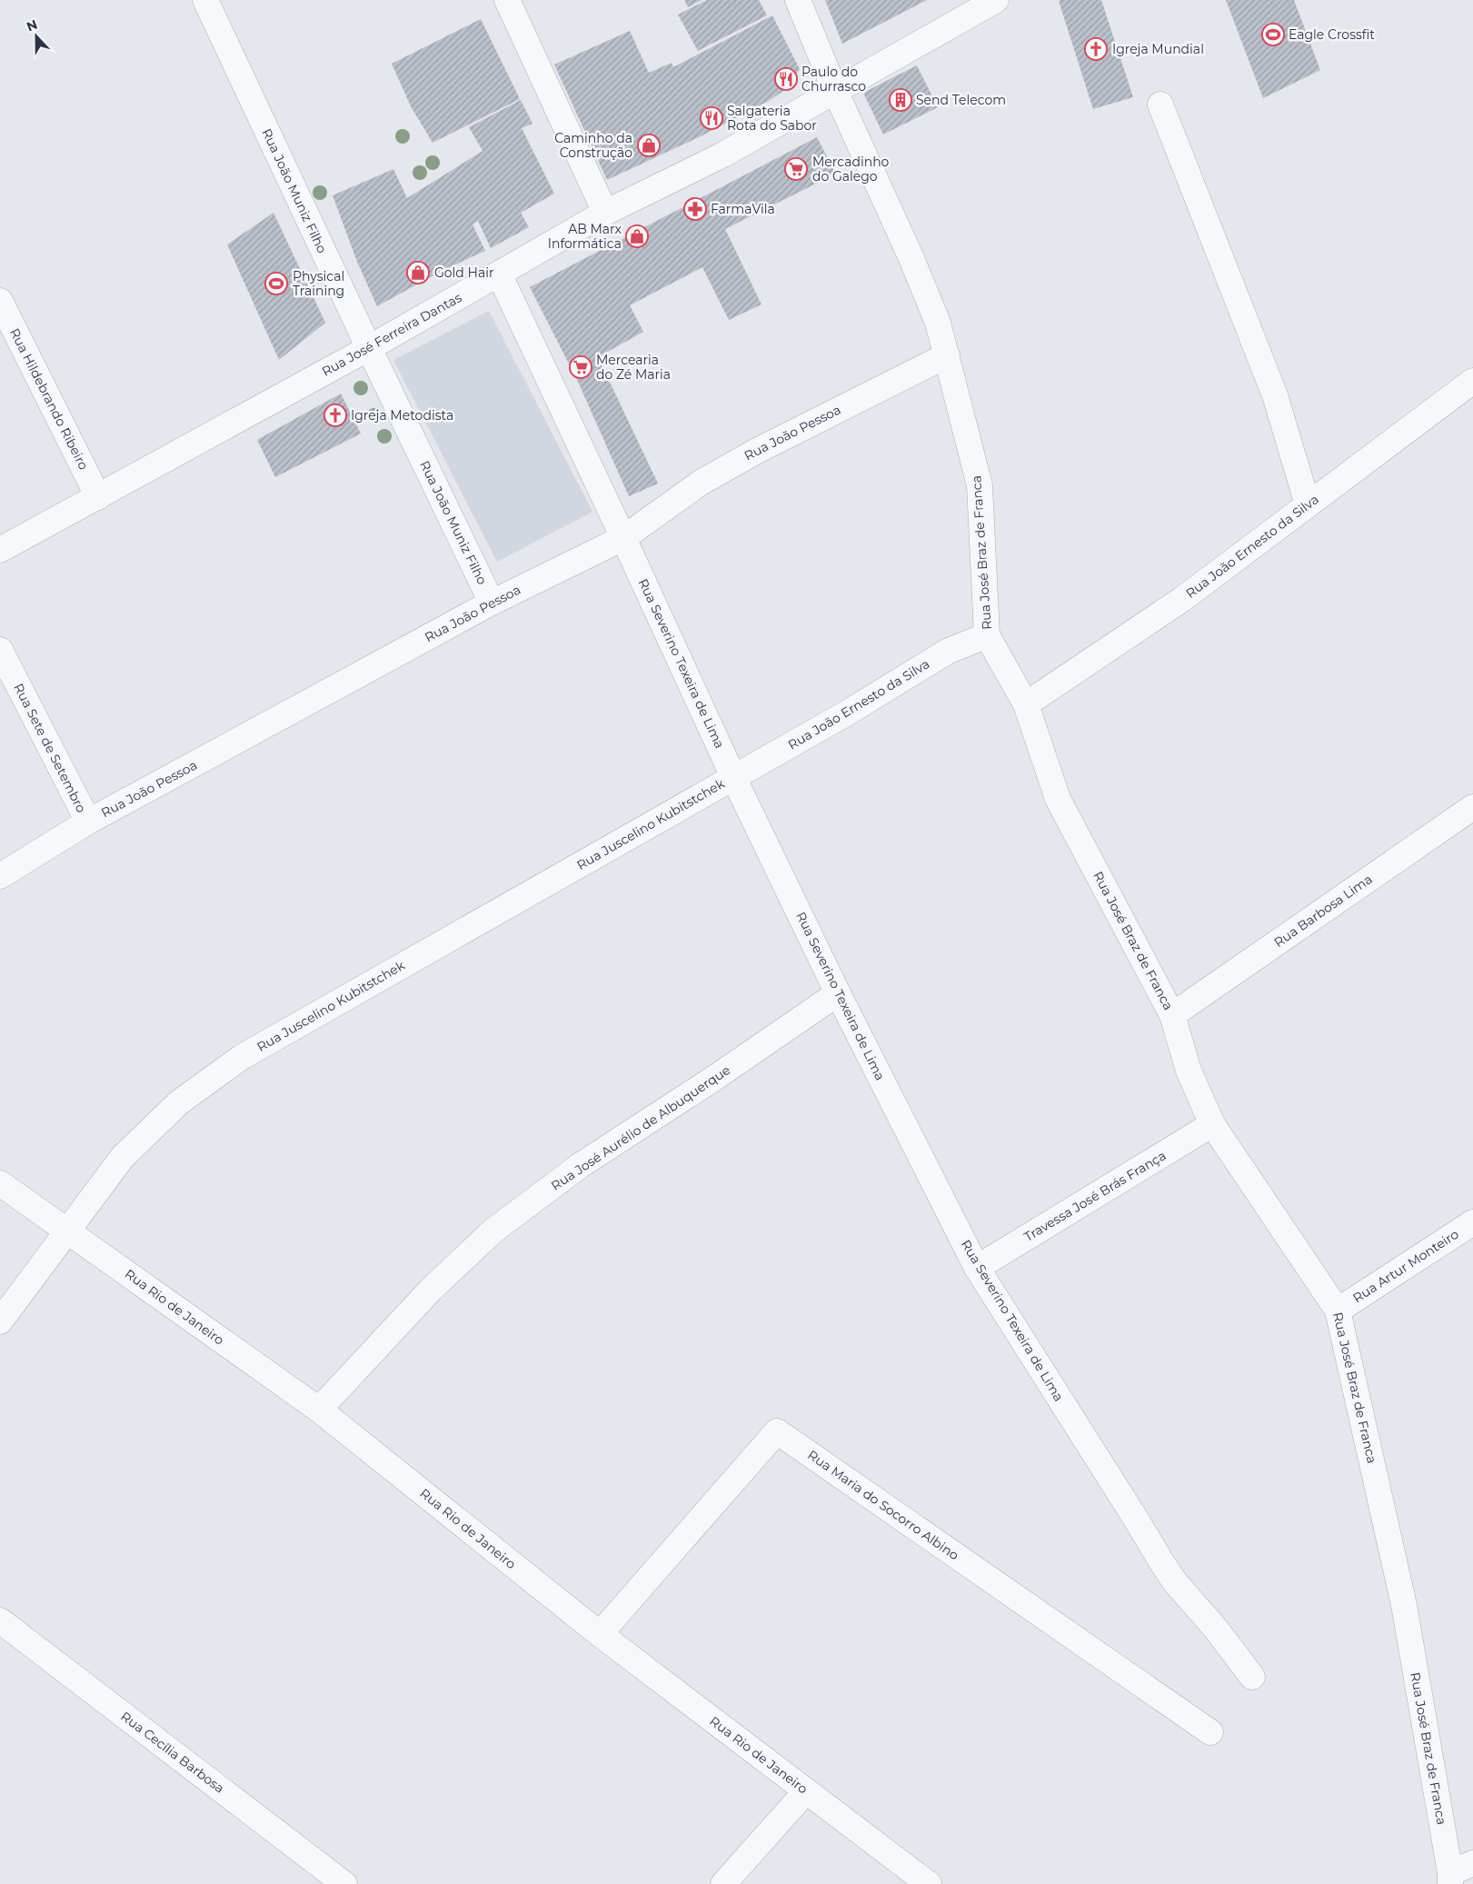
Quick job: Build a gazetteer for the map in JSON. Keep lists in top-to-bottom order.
{
  "streets": {
    "street": [
      "Rua João Muniz Filho",
      "Rua José Ferreira Dantas",
      "Rua Hildebrando Ribeiro",
      "Rua João Pessoa",
      "Rua João Ernesto da Silva",
      "Rua José Braz de Franca",
      "Rua Severino Texeira de Lima",
      "Rua Sete de Setembro",
      "Rua Juscelino Kubitstchek",
      "Rua Barbosa Lima",
      "Rua José Aurélio de Albuquerque",
      "Travessa José Brás França",
      "Rua Artur Monteiro",
      "Rua Rio de Janeiro",
      "Rua Maria do Socorro Albino",
      "Rua Cecília Barbosa"
    ]
  },
  "crossings": [
    ["Rua João Muniz Filho", "Rua José Ferreira Dantas"],
    ["Rua João Muniz Filho", "Rua João Pessoa"],
    ["Rua José Ferreira Dantas", "Rua Hildebrando Ribeiro"],
    ["Rua José Ferreira Dantas", "Rua José Braz de Franca"],
    ["Rua José Ferreira Dantas", "Rua Severino Texeira de Lima"],
    ["Rua João Pessoa", "Rua José Braz de Franca"],
    ["Rua João Pessoa", "Rua Severino Texeira de Lima"],
    ["Rua João Pessoa", "Rua Sete de Setembro"],
    ["Rua João Ernesto da Silva", "Rua José Braz de Franca"],
    ["Rua João Ernesto da Silva", "Rua Severino Texeira de Lima"],
    ["Rua João Ernesto da Silva", "Rua Juscelino Kubitstchek"],
    ["Rua José Braz de Franca", "Rua Barbosa Lima"],
    ["Rua José Braz de Franca", "Travessa José Brás França"],
    ["Rua José Braz de Franca", "Rua Artur Monteiro"],
    ["Rua Severino Texeira de Lima", "Rua Juscelino Kubitstchek"],
    ["Rua Severino Texeira de Lima", "Rua José Aurélio de Albuquerque"],
    ["Rua Severino Texeira de Lima", "Travessa José Brás França"],
    ["Rua Juscelino Kubitstchek", "Rua Rio de Janeiro"],
    ["Rua José Aurélio de Albuquerque", "Rua Rio de Janeiro"],
    ["Rua Rio de Janeiro", "Rua Maria do Socorro Albino"]
  ],
  "places": {
    "sports": ["Eagle Crossfit", "Physical Training"],
    "church": ["Igreja Mundial", "Igreja Metodista"],
    "restaurant": ["Paulo do Churrasco", "Salgateria Rota do Sabor"],
    "building": ["Send Telecom"],
    "shop": ["Caminho da Construção", "AB Marx Informática", "Gold Hair"],
    "supermarket": ["Mercadinho do Galego", "Mercearia do Zé Maria"],
    "pharmacy": ["FarmaVila"]
  },
  "north": "top"
}
